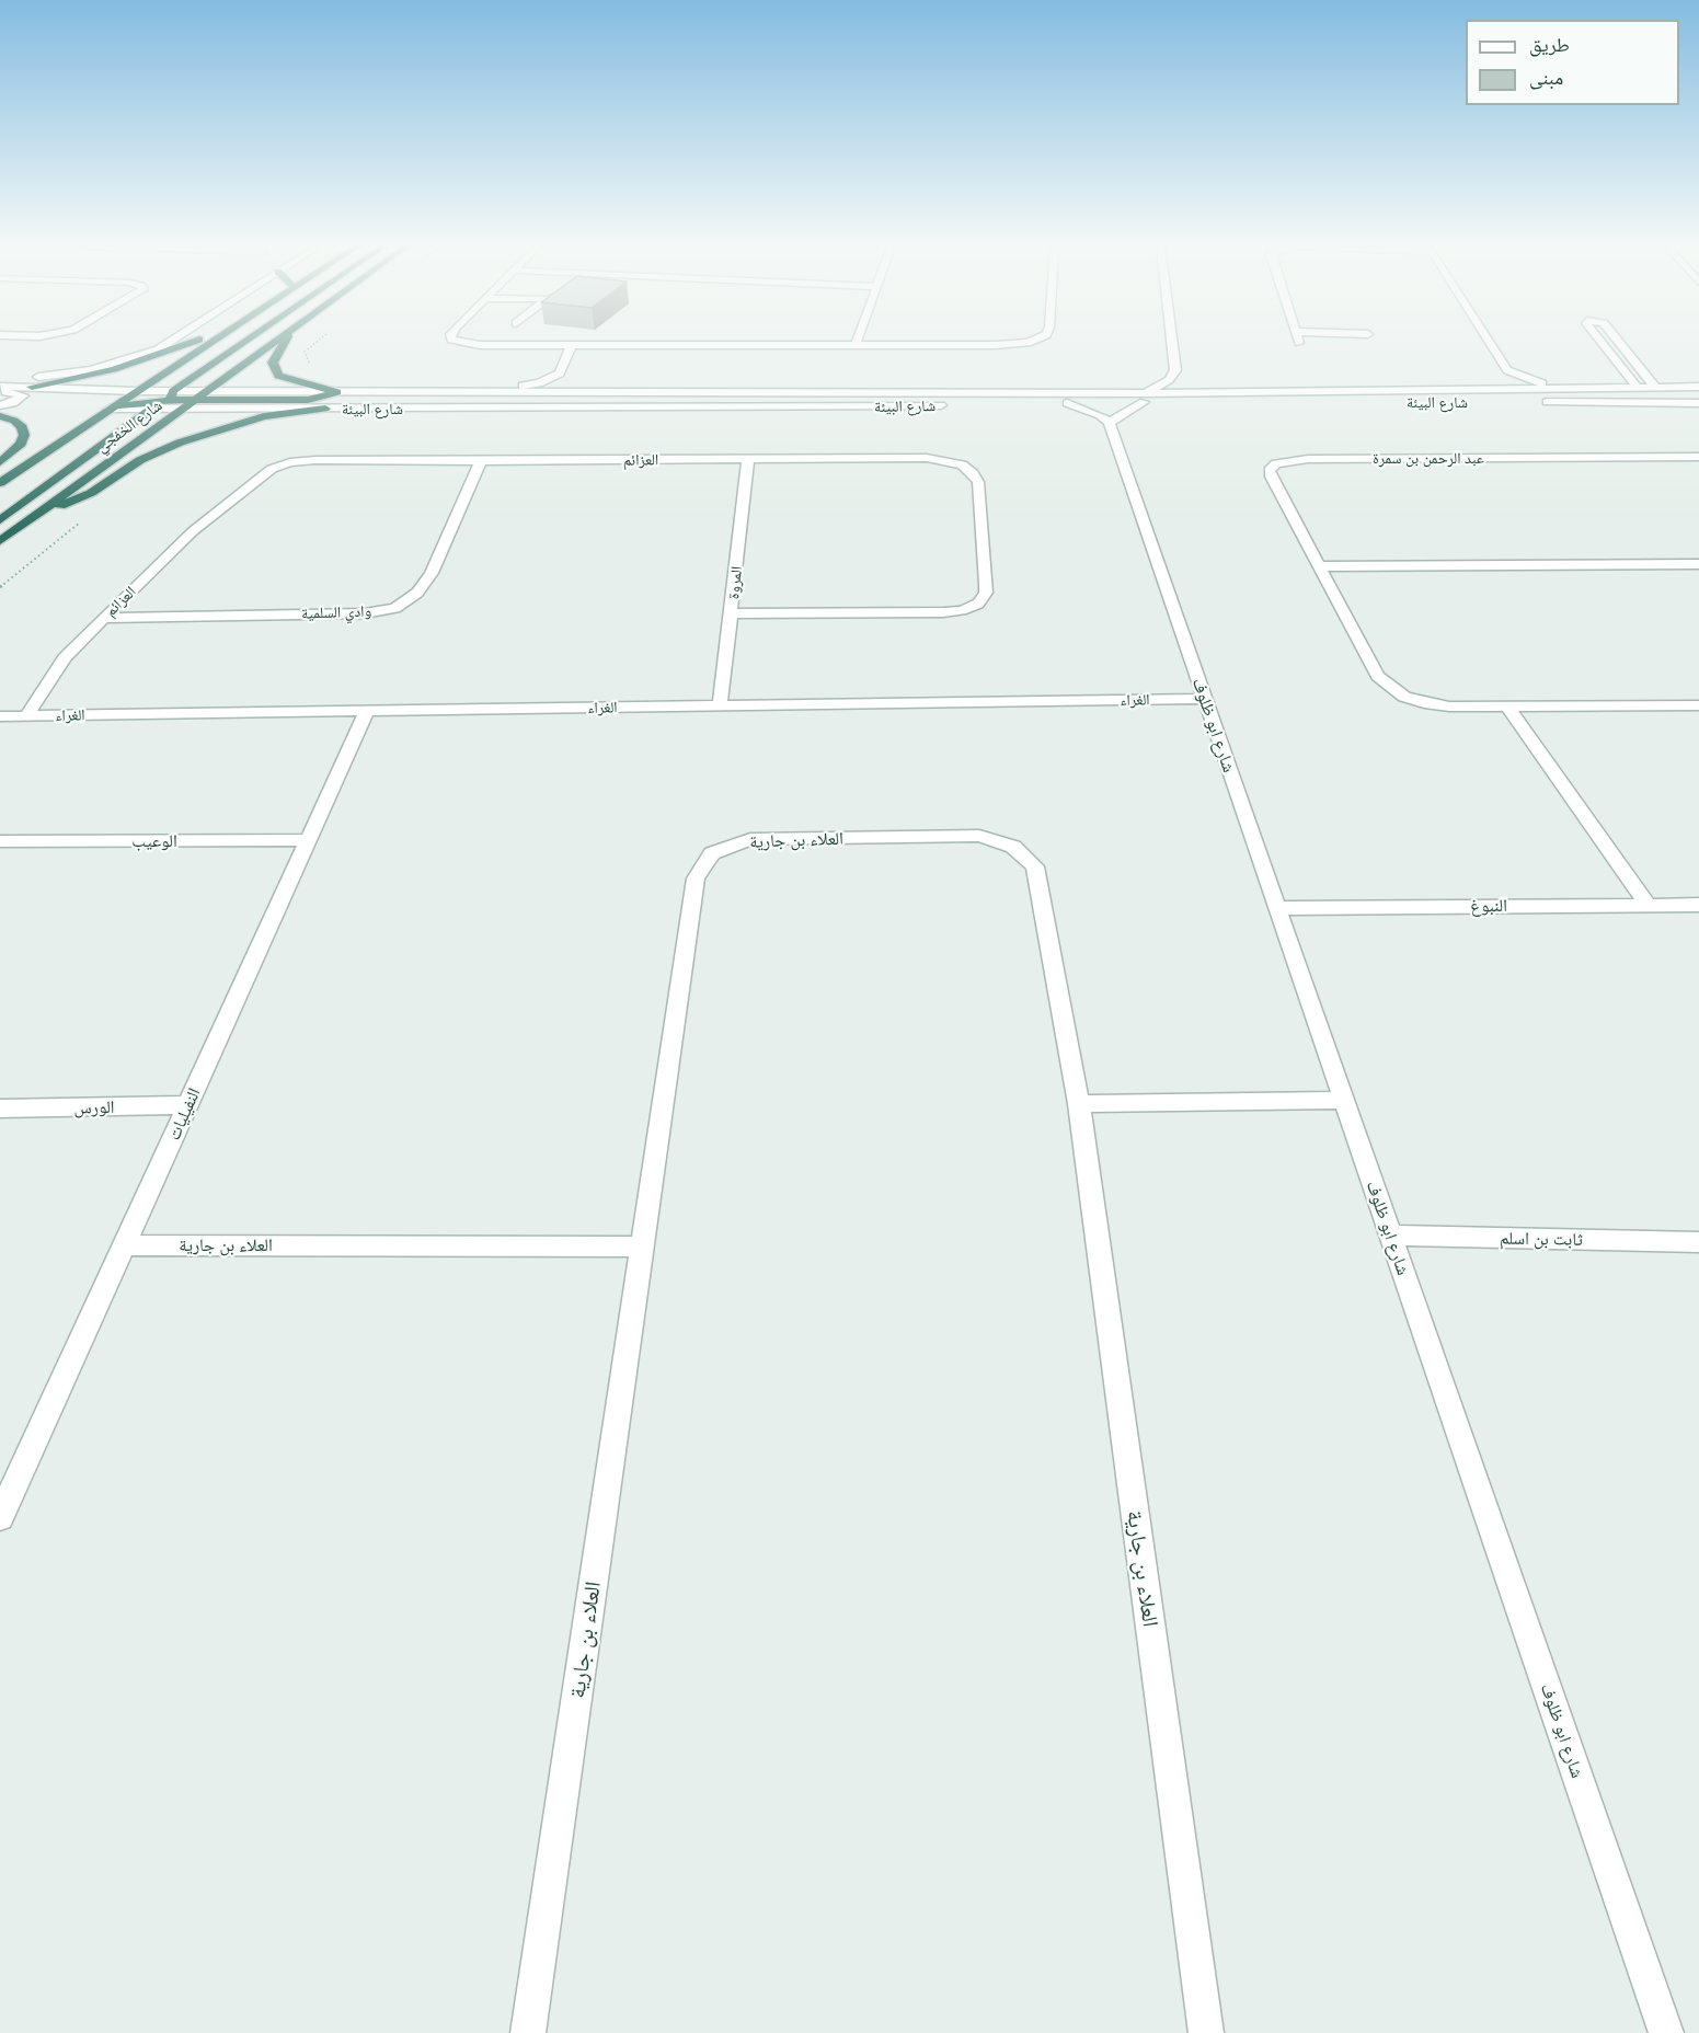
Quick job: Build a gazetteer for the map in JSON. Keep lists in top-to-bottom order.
{
  "streets": {
    "highway": ["شارع الخفجي"],
    "street": [
      "شارع البيئة",
      "عبد الرحمن بن سمرة",
      "العزائم",
      "المروة",
      "وادي السلمية",
      "الغراء",
      "شارع ابو ظلوف",
      "العلاء بن جارية",
      "الوعيب",
      "النبوغ",
      "الورس",
      "النفيليات",
      "ثابت بن اسلم"
    ]
  },
  "crossings": [
    ["شارع البيئة", "شارع الخفجي"],
    ["العزائم", "المروة"],
    ["العزائم", "وادي السلمية"],
    ["العزائم", "الغراء"],
    ["المروة", "الغراء"],
    ["الغراء", "شارع ابو ظلوف"],
    ["الغراء", "النفيليات"],
    ["شارع ابو ظلوف", "النبوغ"],
    ["شارع ابو ظلوف", "ثابت بن اسلم"],
    ["العلاء بن جارية", "النفيليات"],
    ["الوعيب", "النفيليات"],
    ["الورس", "النفيليات"]
  ],
  "legend": ["طريق", "مبنى"]
}
